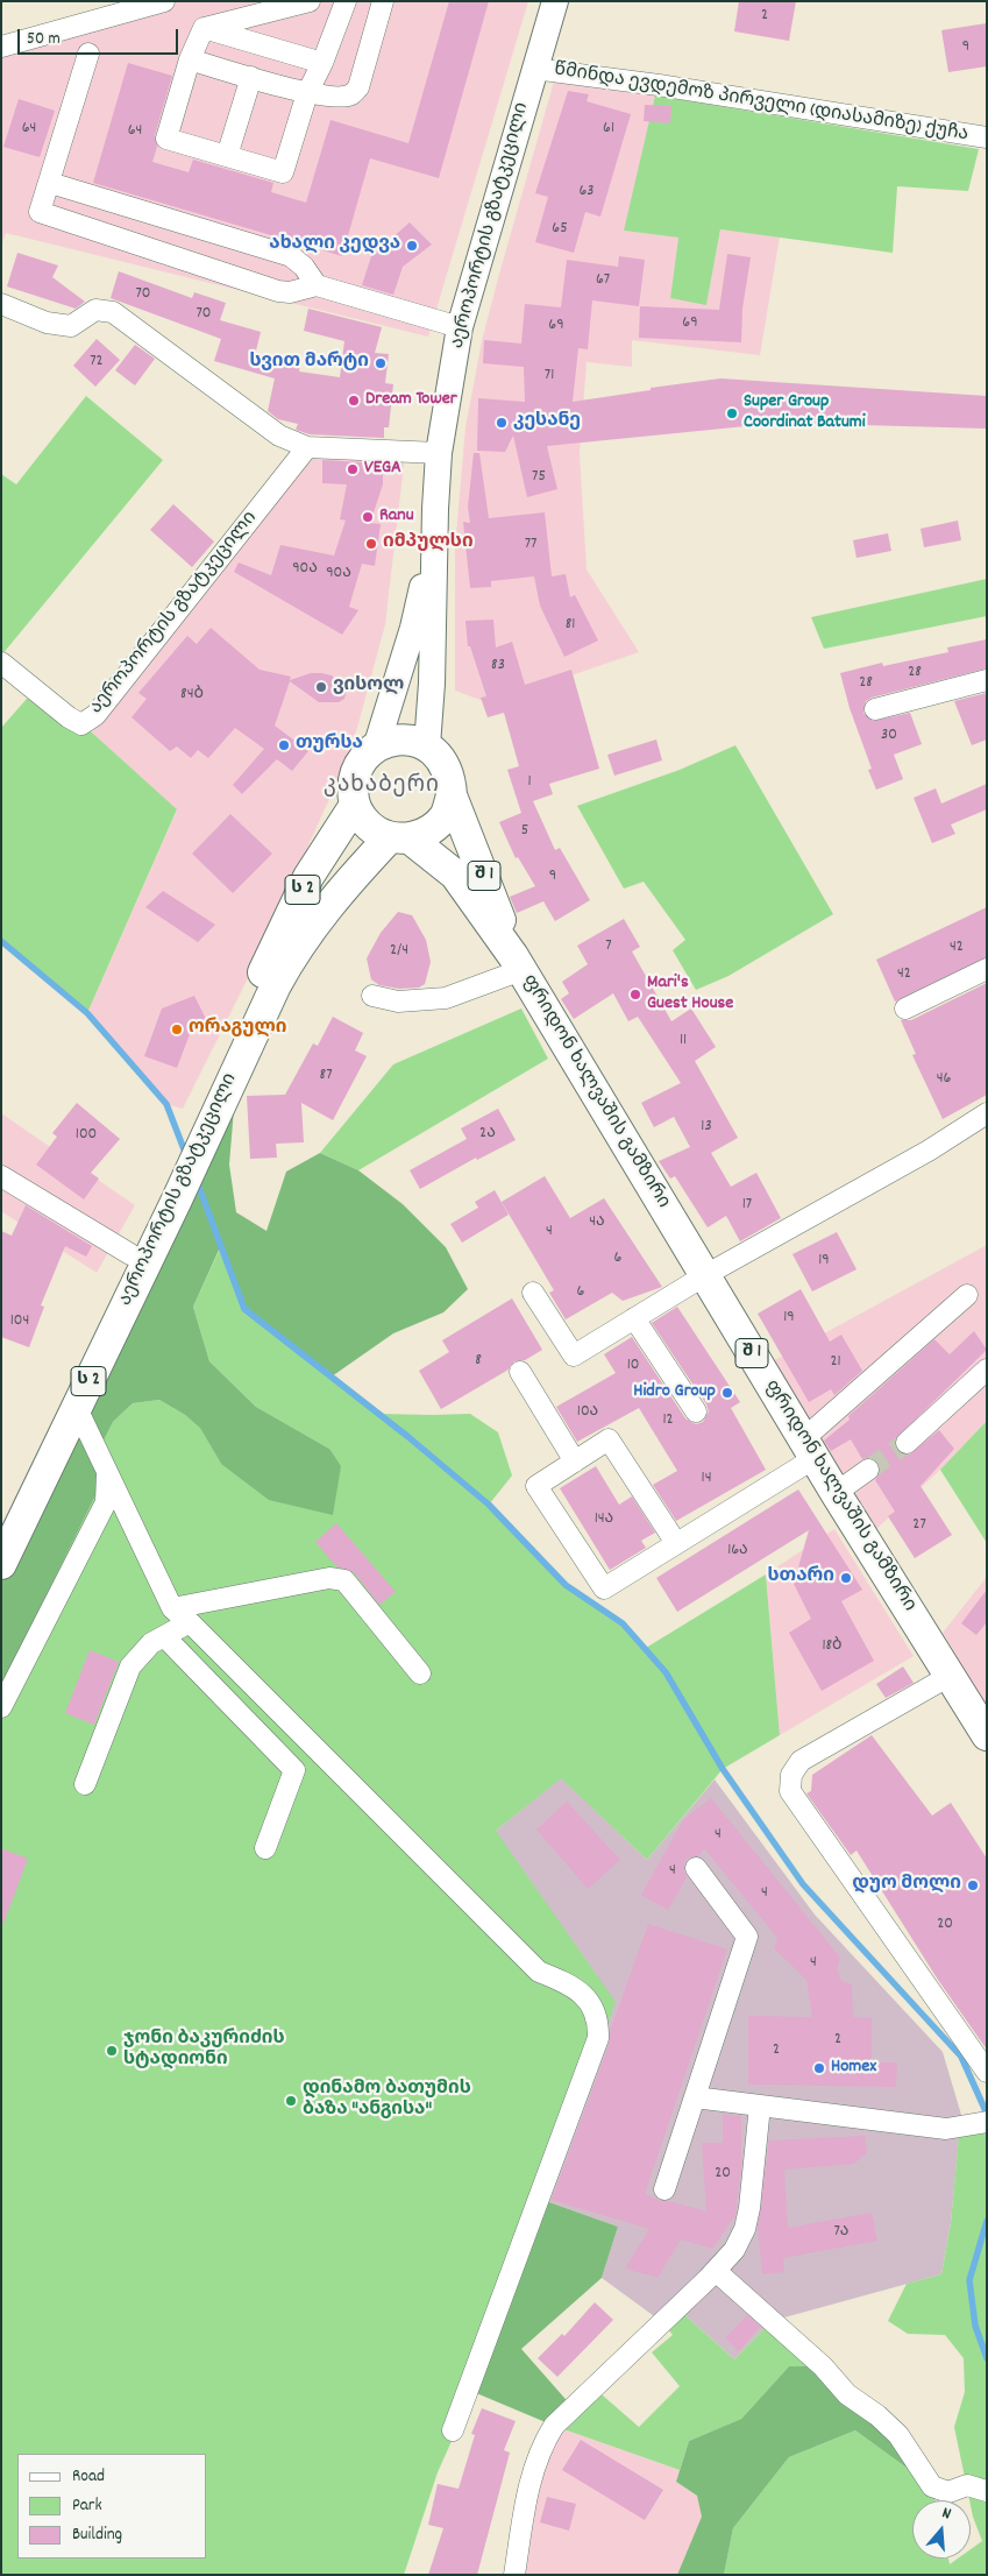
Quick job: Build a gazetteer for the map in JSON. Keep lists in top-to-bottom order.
{
  "streets": {
    "highway": [
      "აეროპორტის გზატკეცილი",
      "შ 1",
      "ს 2",
      "ფრიდონ ხალვაშის გამზირი"
    ],
    "street": ["წმინდა ევდემოზ პირველი (დიასამიზე) ქუჩა"]
  },
  "crossings": [
    ["წმინდა ევდემოზ პირველი (დიასამიზე) ქუჩა", "აეროპორტის გზატკეცილი"],
    ["აეროპორტის გზატკეცილი", "შ 1"],
    ["შ 1", "ფრიდონ ხალვაშის გამზირი"]
  ],
  "districts": ["კახაბერი"],
  "places": [
    "ახალი კედვა",
    "სვით მარტი",
    "Dream Tower",
    "Super Group Coordinat Batumi",
    "კესანე",
    "VEGA",
    "Ranu",
    "იმპულსი",
    "ვისოლ",
    "თურსა",
    "Mari's Guest House",
    "ორაგული",
    "Hidro Group",
    "სთარი",
    "დუო მოლი",
    "ჯონი ბაკურიძის სტადიონი",
    "Homex",
    "დინამო ბათუმის ბაზა \"ანგისა\""
  ],
  "house_numbers": [
    "2",
    "9",
    "64",
    "61",
    "64",
    "63",
    "65",
    "67",
    "70",
    "70",
    "69",
    "69",
    "72",
    "71",
    "75",
    "77",
    "90ა",
    "90ა",
    "81",
    "83",
    "28",
    "28",
    "84ბ",
    "30",
    "1",
    "5",
    "9",
    "7",
    "42",
    "2/4",
    "42",
    "11",
    "87",
    "46",
    "13",
    "2ა",
    "100",
    "17",
    "4ა",
    "4",
    "6",
    "19",
    "6",
    "19",
    "104",
    "8",
    "21",
    "10",
    "10ა",
    "12",
    "14",
    "14ა",
    "27",
    "16ა",
    "18ბ",
    "4",
    "4",
    "4",
    "20",
    "4",
    "2",
    "2",
    "20",
    "7ა"
  ],
  "legend": ["Road", "Park", "Building"],
  "scale_bar": "50 m",
  "north": "top"
}
